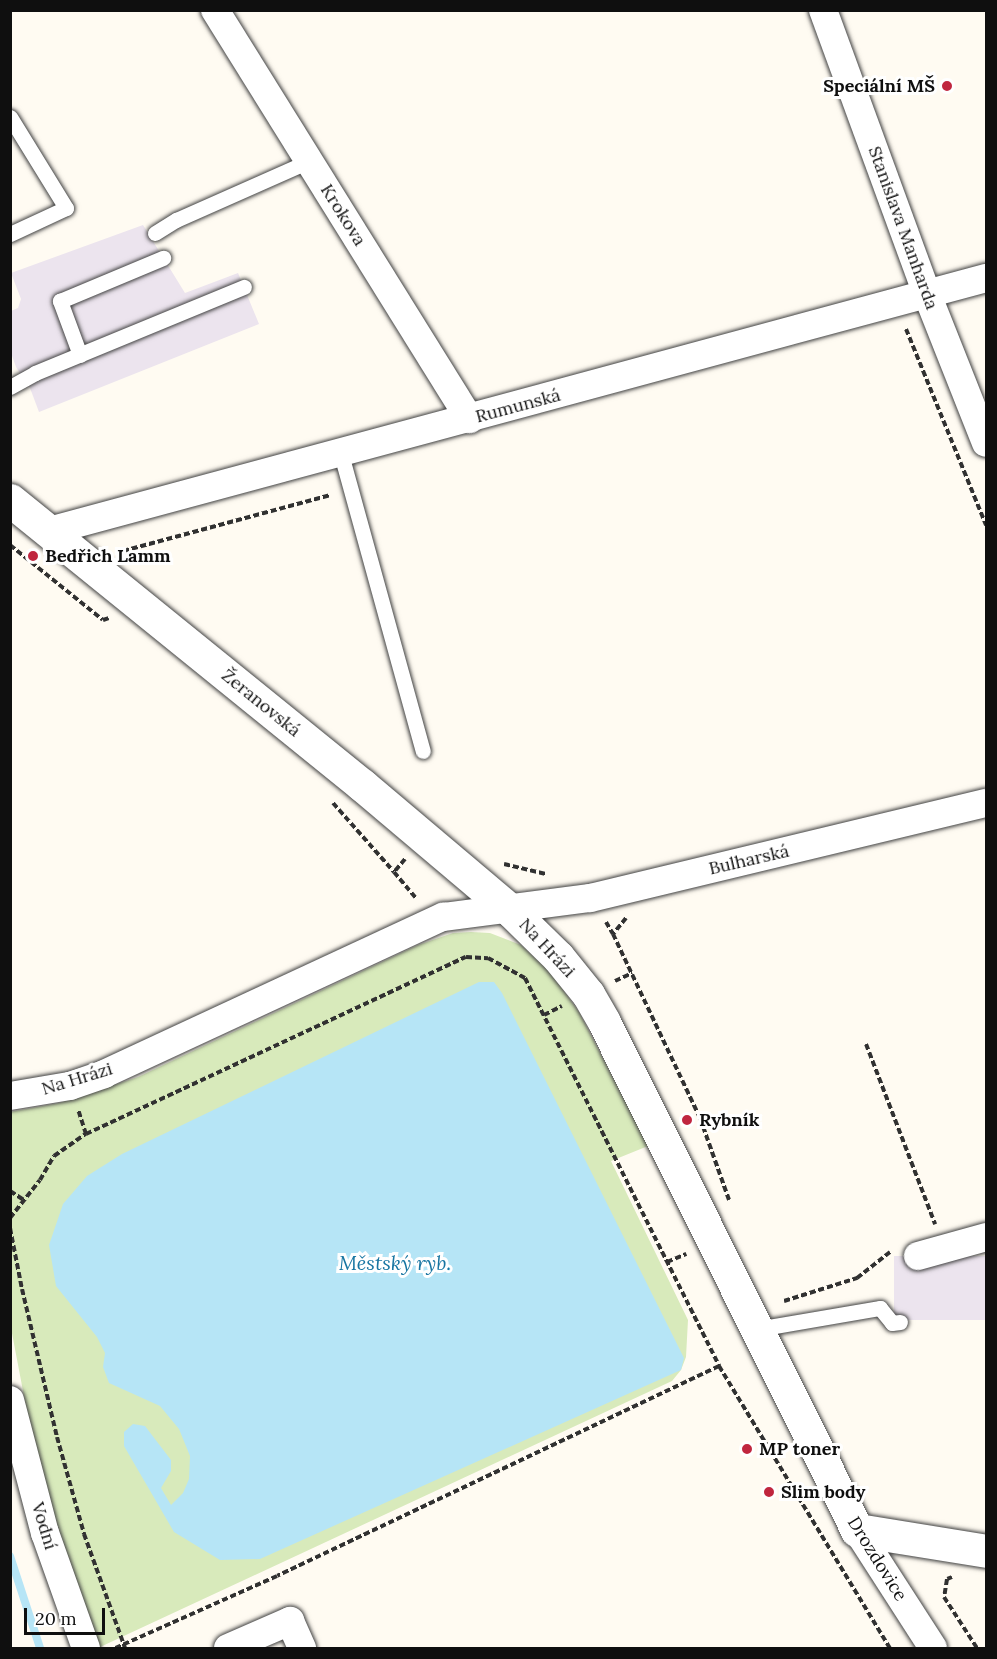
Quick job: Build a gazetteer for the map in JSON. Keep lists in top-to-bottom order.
{
  "streets": {
    "street": [
      "Krokova",
      "Stanislava Manharda",
      "Rumunská",
      "Žeranovská",
      "Bulharská",
      "Na Hrázi",
      "Vodní",
      "Drozdovice"
    ]
  },
  "crossings": [
    ["Krokova", "Rumunská"],
    ["Stanislava Manharda", "Rumunská"],
    ["Rumunská", "Žeranovská"],
    ["Žeranovská", "Bulharská"],
    ["Žeranovská", "Na Hrázi"],
    ["Bulharská", "Na Hrázi"],
    ["Na Hrázi", "Drozdovice"]
  ],
  "water": ["Městský ryb."],
  "places": [
    "Speciální MŠ",
    "Bedřich Lamm",
    "Rybník",
    "MP toner",
    "Slim body"
  ],
  "scale_bar": "20 m"
}
